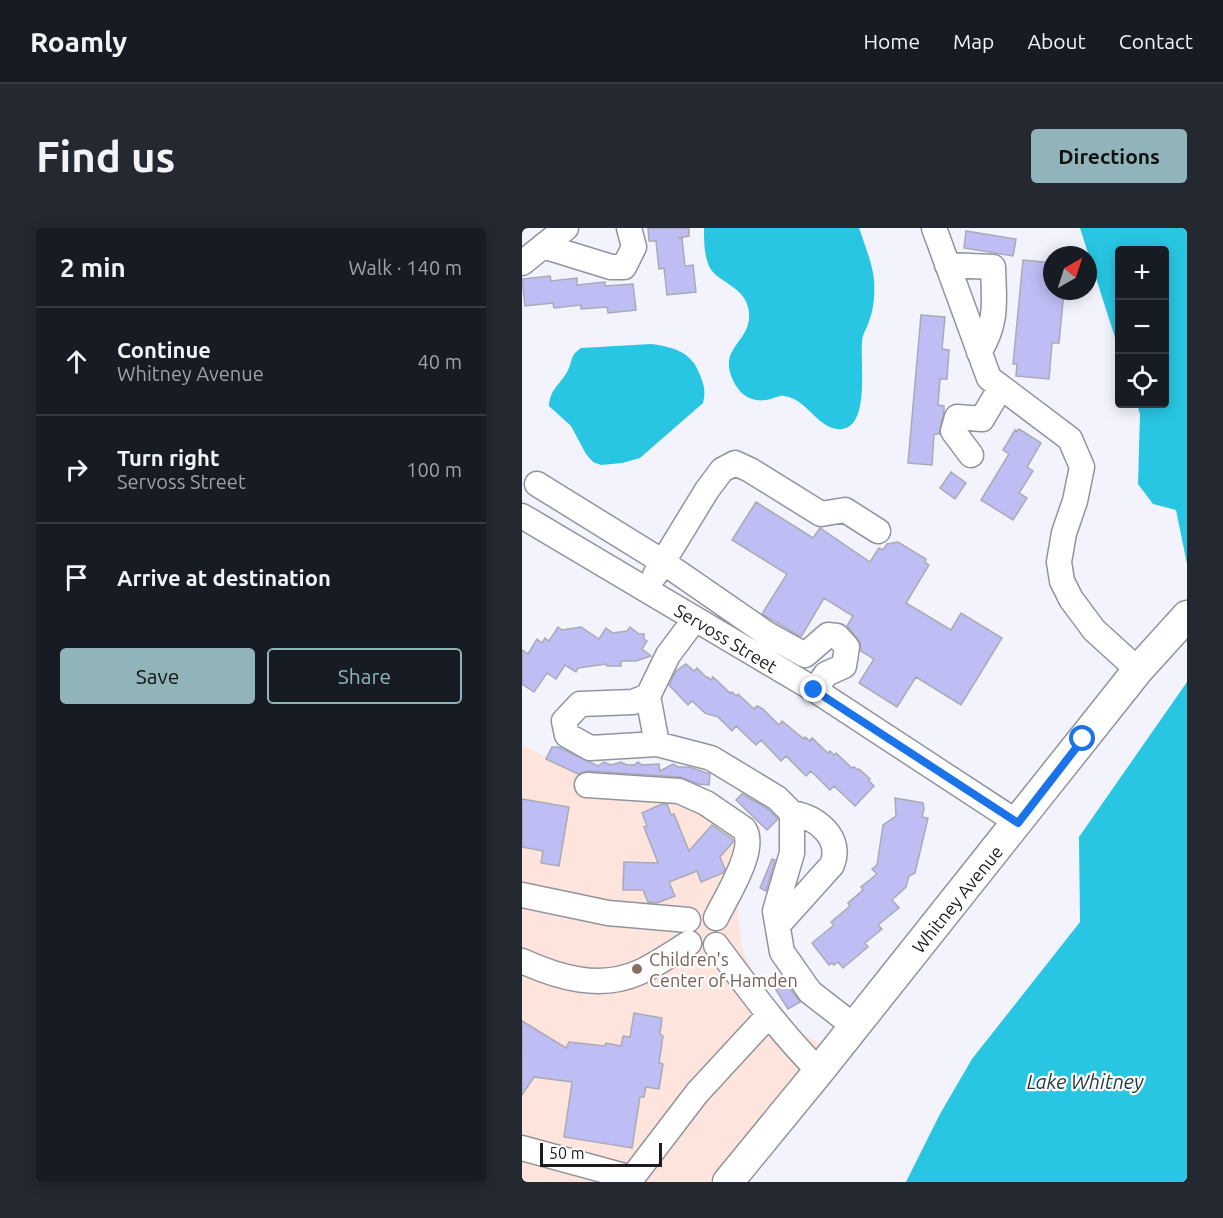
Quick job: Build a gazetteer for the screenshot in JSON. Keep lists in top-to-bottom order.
{
  "streets": {
    "main road": ["Whitney Avenue"],
    "street": ["Servoss Street"]
  },
  "crossings": [
    ["Servoss Street", "Whitney Avenue"]
  ],
  "water": ["Lake Whitney"],
  "places": ["Children's Center of Hamden"],
  "scale_bar": "50 m",
  "north": "top right",
  "page": {
    "header": "Roamly",
    "nav": [
      "Home",
      "Map",
      "About",
      "Contact"
    ],
    "buttons": [
      "Directions",
      ["Save", "Share"]
    ],
    "title": "Find us",
    "heading": ["2 min", "Walk · 140 m"],
    "map_buttons": ["+", "−"],
    "list": [
      ["Continue", "Whitney Avenue", "40 m"],
      ["Turn right", "Servoss Street", "100 m"],
      "Arrive at destination"
    ],
    "scale": "50 m"
  }
}
